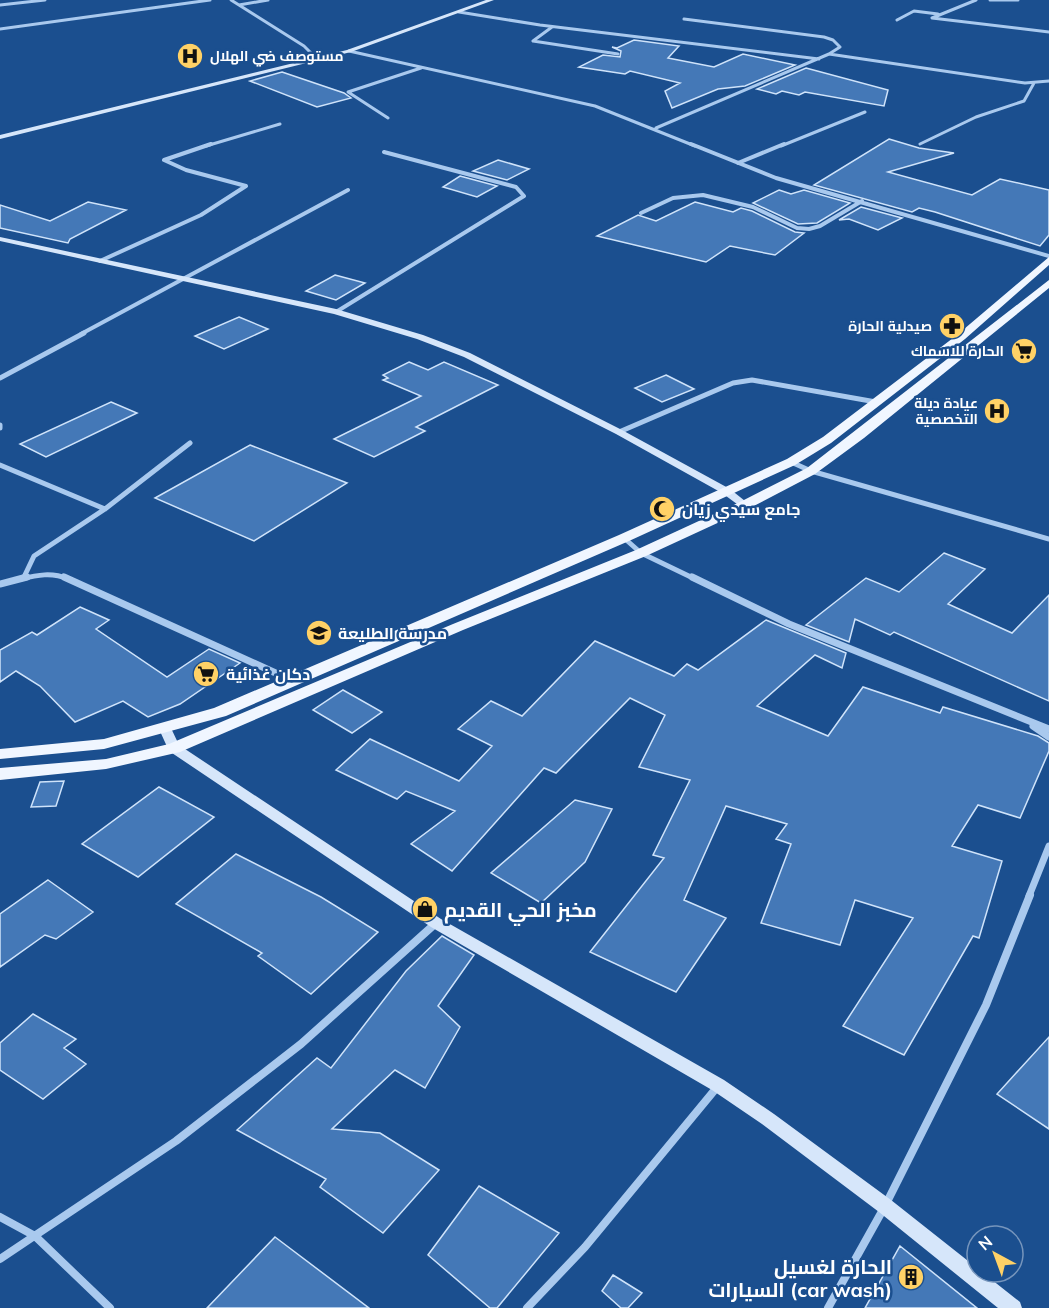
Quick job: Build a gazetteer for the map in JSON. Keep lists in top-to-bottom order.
{
  "places": {
    "hospital": ["مستوصف ضي الهلال", "عيادة ديلة التخصصية"],
    "pharmacy": ["صيدلية الحارة"],
    "supermarket": ["الحارة للاسماك", "دكان غذائية"],
    "mosque": ["جامع سيدي زيان"],
    "school or university": ["مدرسة الطليعة"],
    "shop": ["مخبز الحي القديم"],
    "building": ["الحارة لغسيل السيارات (car wash)"]
  },
  "north": "top left"
}
